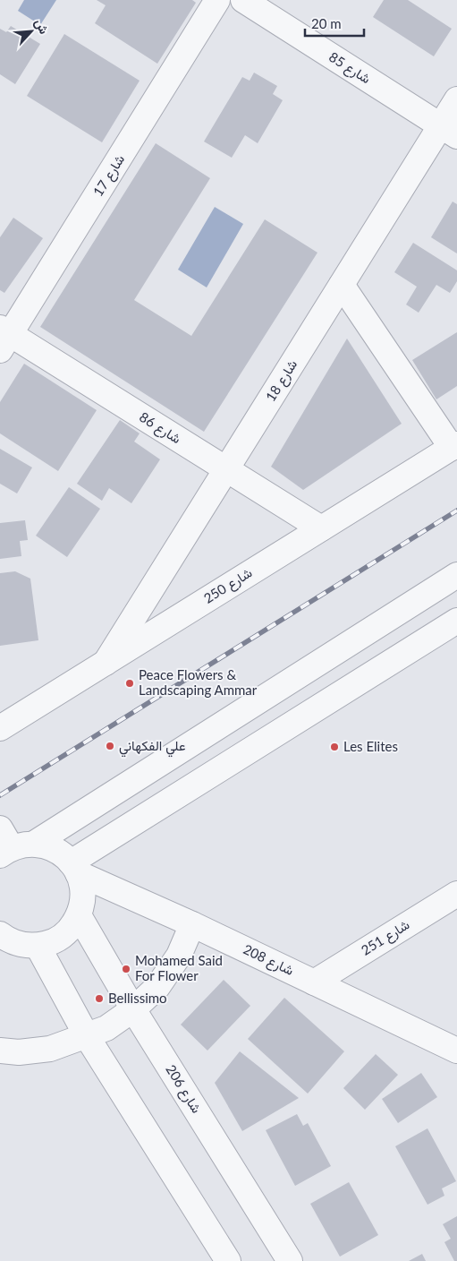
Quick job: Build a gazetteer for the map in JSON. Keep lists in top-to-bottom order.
{
  "streets": {
    "street": [
      "شارع 85",
      "شارع 17",
      "شارع 18",
      "شارع 86",
      "شارع 250",
      "شارع 251",
      "شارع 208",
      "شارع 206"
    ]
  },
  "crossings": [
    ["شارع 85", "شارع 18"],
    ["شارع 17", "شارع 86"],
    ["شارع 18", "شارع 86"],
    ["شارع 18", "شارع 250"],
    ["شارع 86", "شارع 250"],
    ["شارع 251", "شارع 208"]
  ],
  "places": [
    "Peace Flowers & Landscaping Ammar",
    "علي الفكهاني",
    "Les Elites",
    "Mohamed Said For Flower",
    "Bellissimo"
  ],
  "scale_bar": "20 m",
  "north": "top right"
}
